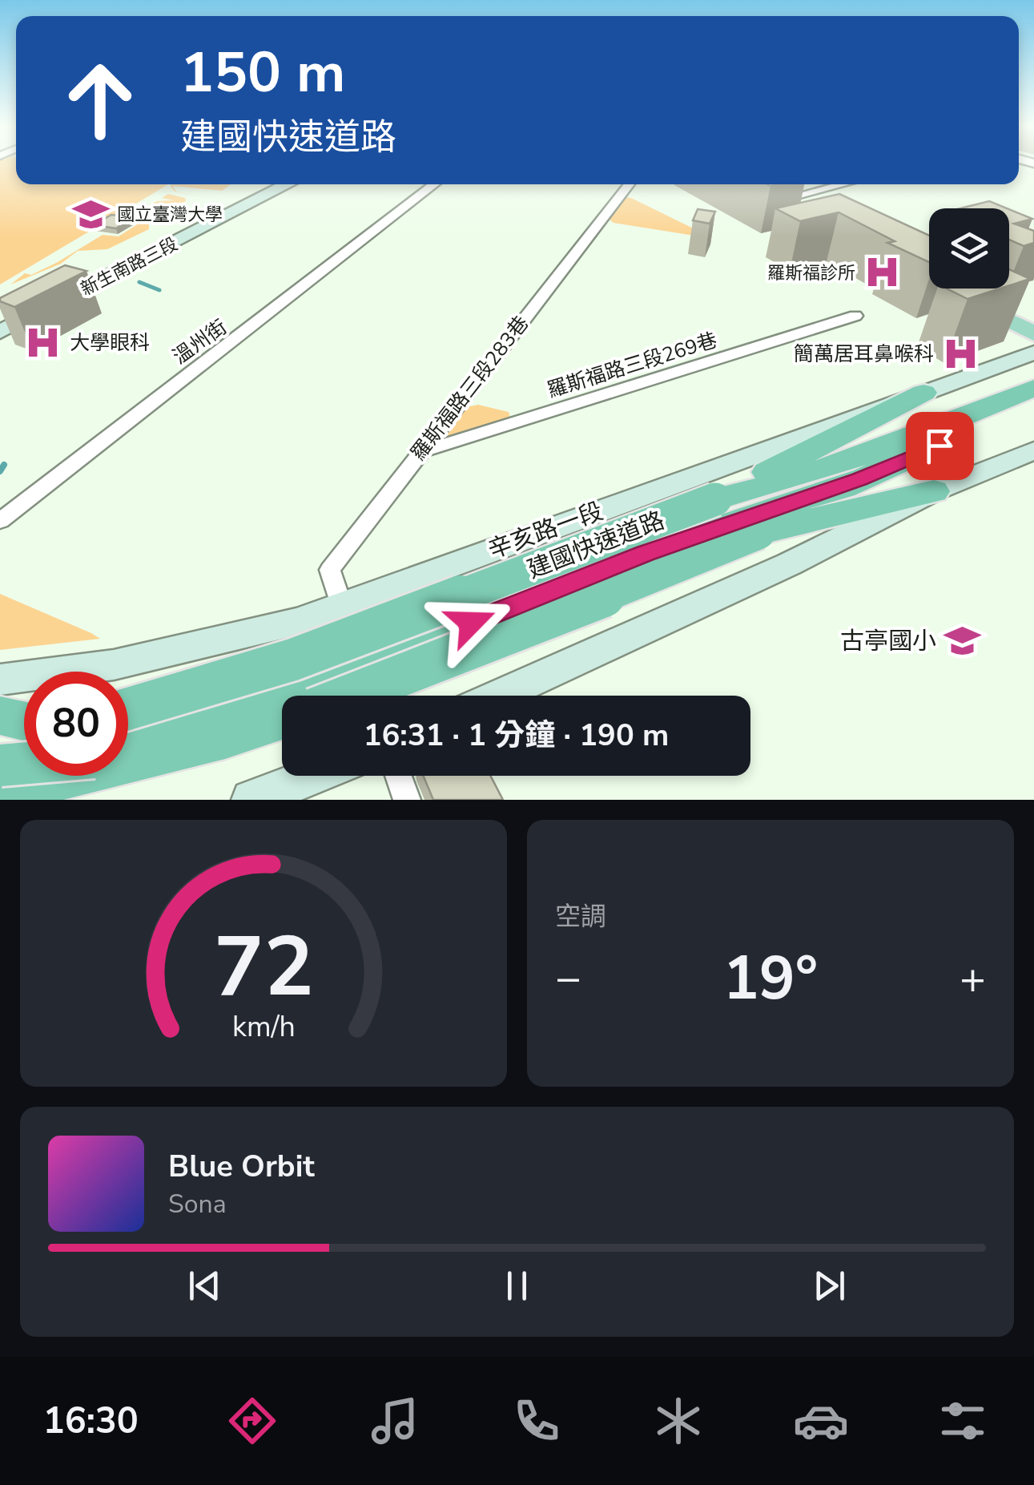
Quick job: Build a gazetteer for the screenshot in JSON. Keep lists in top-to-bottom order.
{
  "streets": {
    "highway": ["建國快速道路"],
    "main road": ["新生南路三段", "辛亥路一段"],
    "street": ["溫州街", "羅斯福路三段269巷", "羅斯福路三段283巷"]
  },
  "crossings": [
    ["羅斯福路三段269巷", "羅斯福路三段283巷"],
    ["羅斯福路三段283巷", "辛亥路一段"]
  ],
  "places": {
    "school or university": ["國立臺灣大學", "古亭國小"],
    "hospital": ["羅斯福診所", "大學眼科", "簡萬居耳鼻喉科"]
  },
  "page": {
    "turn": ["150 m", "建國快速道路"],
    "limit": "80",
    "trip": "16:31 · 1 分鐘 · 190 m",
    "tile": "空調",
    "heat": ["−", "19°", "+"],
    "song": ["Blue Orbit", "Sona"],
    "tabs": "16:30",
    "gauge": ["72", "km/h"]
  }
}
